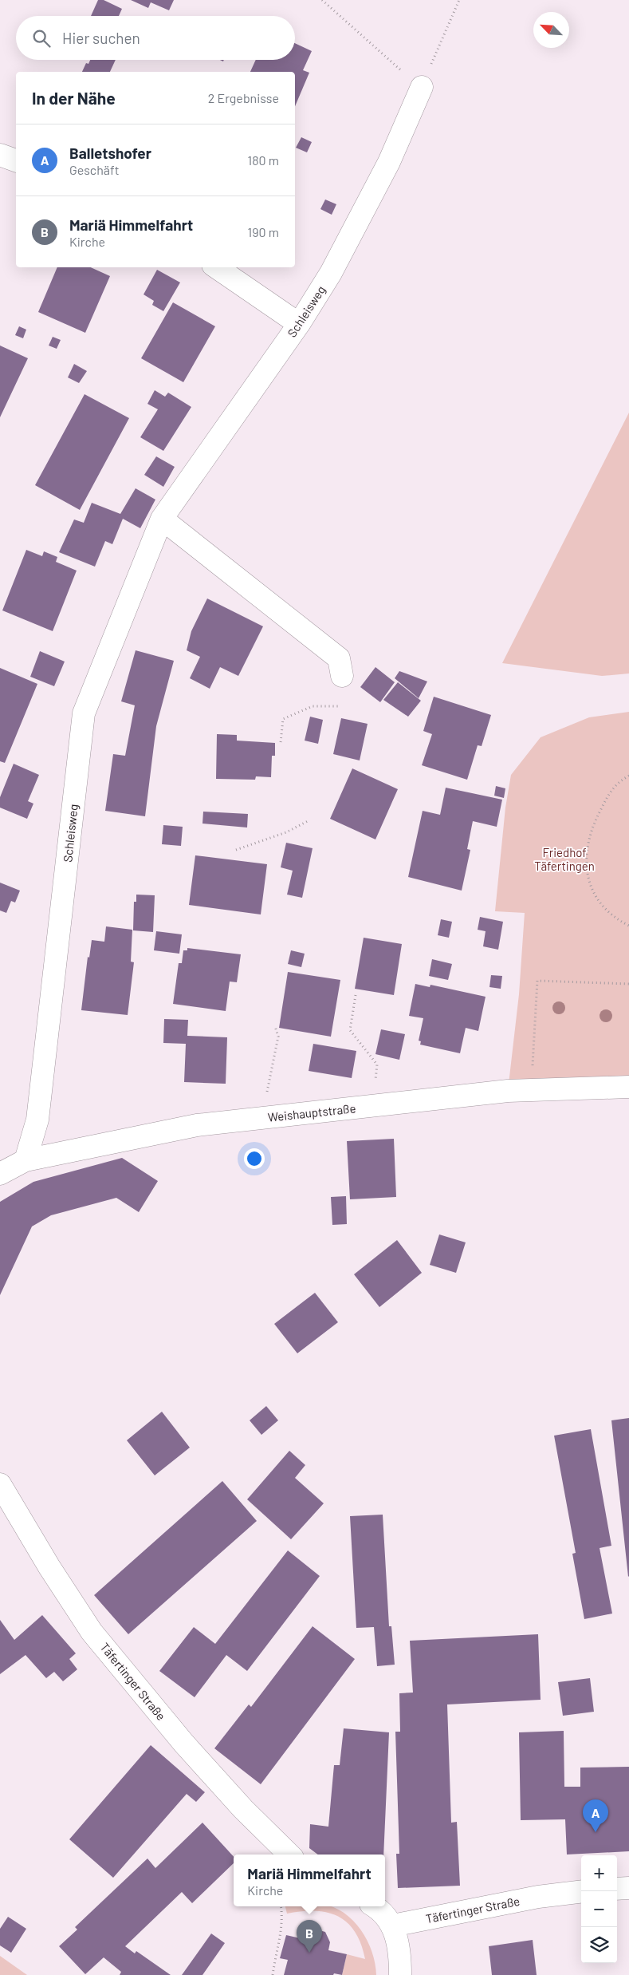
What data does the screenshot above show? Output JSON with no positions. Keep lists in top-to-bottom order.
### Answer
{
  "streets": {
    "street": ["Schleisweg", "Weishauptstraße", "Täfertinger Straße"]
  },
  "crossings": [
    ["Schleisweg", "Weishauptstraße"]
  ],
  "parks": ["Friedhof Täfertingen"],
  "north": "top left",
  "page": {
    "search": "Hier suchen",
    "heading": ["In der Nähe", "2 Ergebnisse"],
    "list": [
      {
        "mark": "A",
        "name": "Balletshofer",
        "note": "Geschäft",
        "value": "180 m"
      },
      {
        "mark": "B",
        "name": "Mariä Himmelfahrt",
        "note": "Kirche",
        "value": "190 m"
      }
    ],
    "pins": ["A", "B"],
    "popup": ["Mariä Himmelfahrt", "Kirche"],
    "map_buttons": ["+", "−"]
  }
}
